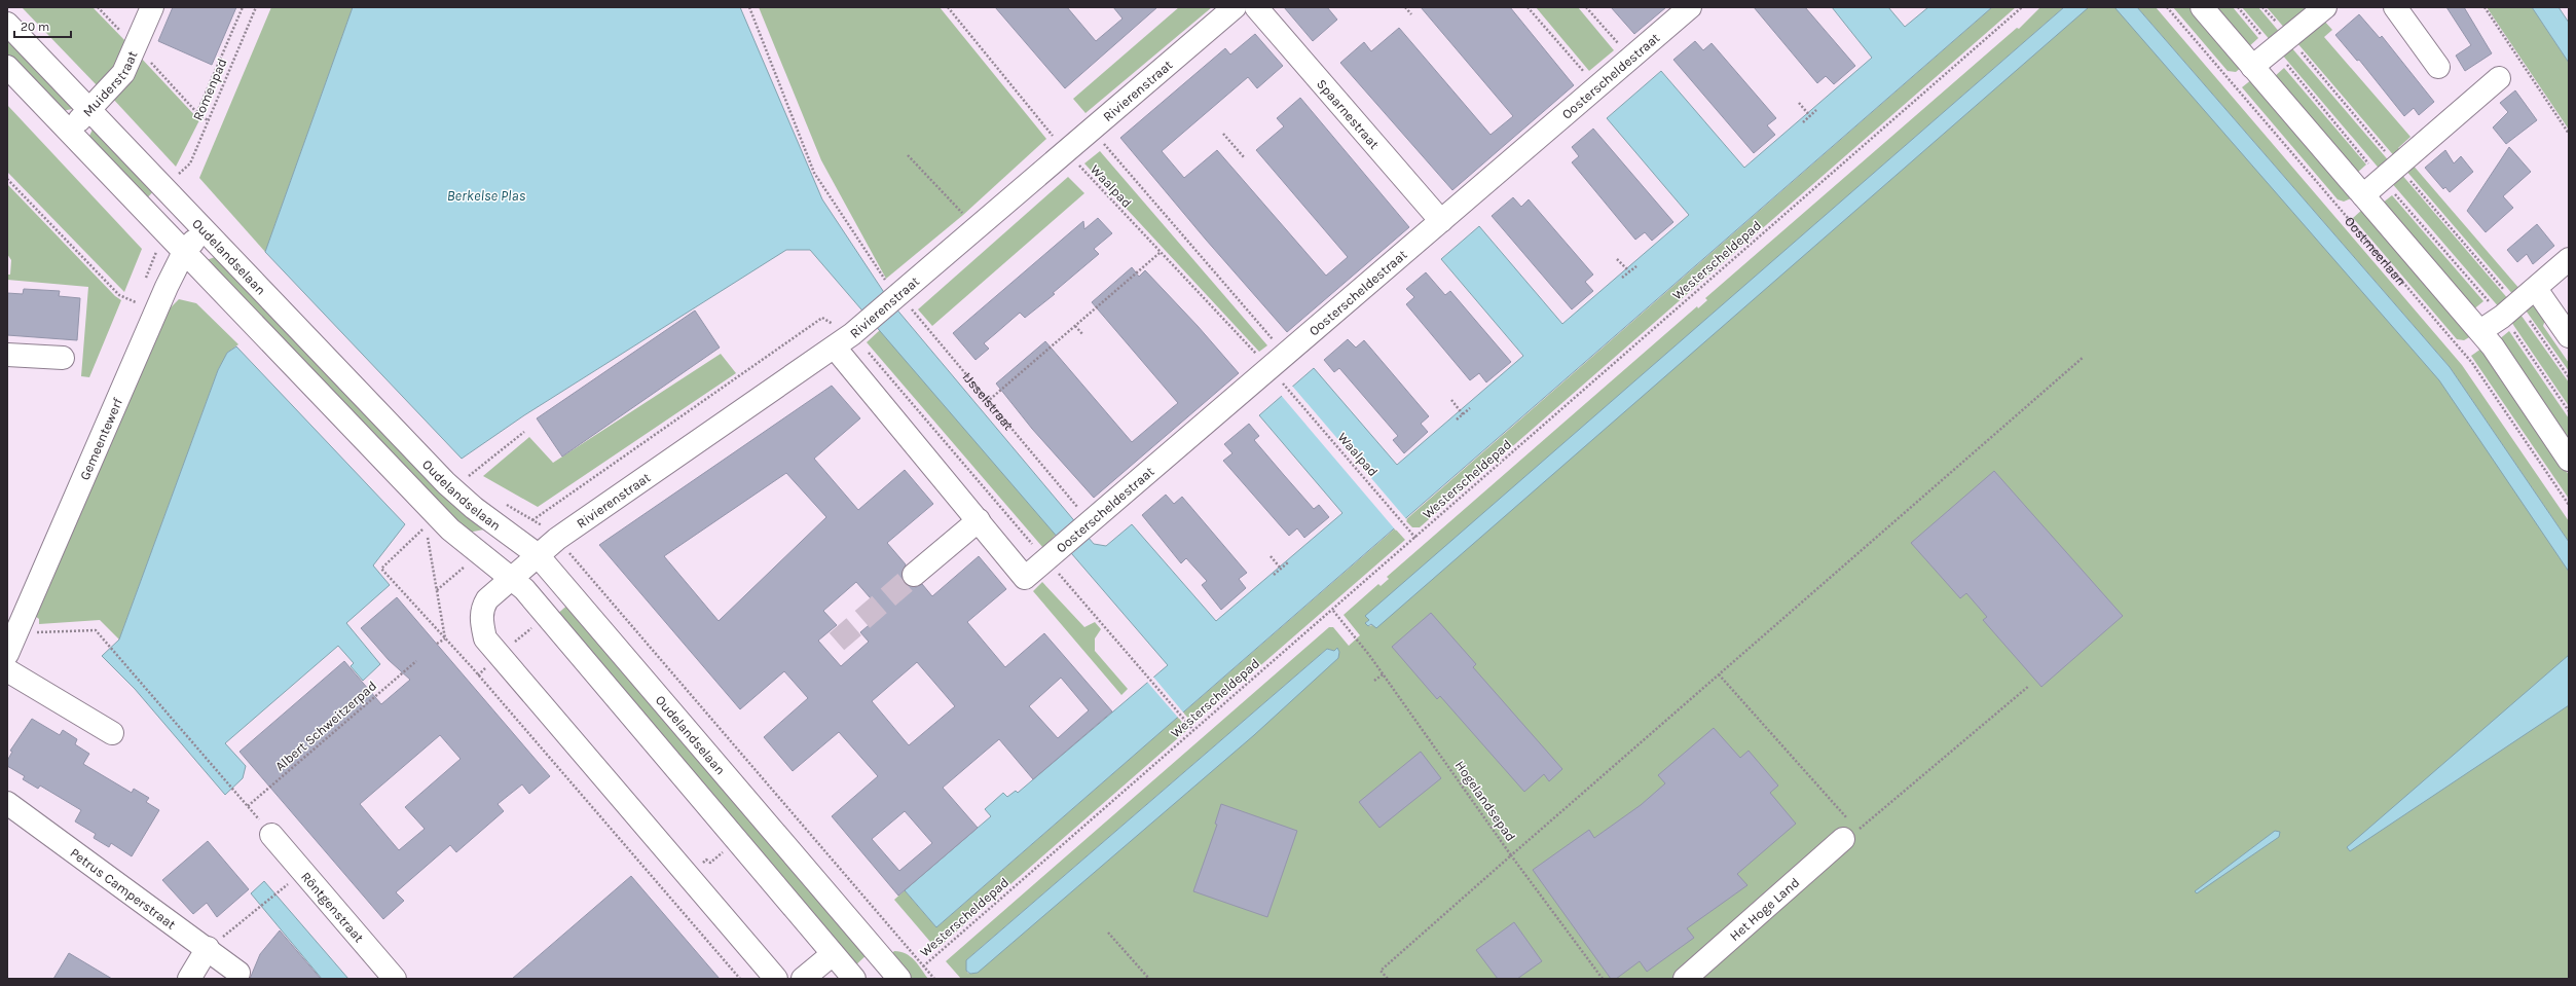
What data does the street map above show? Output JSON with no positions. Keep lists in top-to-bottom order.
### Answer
{
  "streets": {
    "street": [
      "Oosterscheldestraat",
      "Muiderstraat",
      "Rivierenstraat",
      "Spaarnestraat",
      "Oostmeerlaan",
      "Oudelandselaan",
      "Gemeentewerf",
      "Petrus Camperstraat",
      "Röntgenstraat",
      "Het Hoge Land"
    ],
    "path": [
      "Romenpad",
      "Waalpad",
      "Westerscheldepad",
      "IJsselstraat",
      "Albert Schweitzerpad",
      "Hogelandsepad"
    ]
  },
  "crossings": [
    ["Oosterscheldestraat", "Spaarnestraat"],
    ["Oosterscheldestraat", "Waalpad"],
    ["Oosterscheldestraat", "IJsselstraat"],
    ["Muiderstraat", "Oudelandselaan"],
    ["Rivierenstraat", "Waalpad"],
    ["Rivierenstraat", "Oudelandselaan"],
    ["Rivierenstraat", "IJsselstraat"],
    ["Waalpad", "Westerscheldepad"],
    ["Oudelandselaan", "Gemeentewerf"],
    ["Westerscheldepad", "Hogelandsepad"],
    ["Gemeentewerf", "Albert Schweitzerpad"]
  ],
  "water": ["Berkelse Plas"],
  "scale_bar": "20 m"
}
